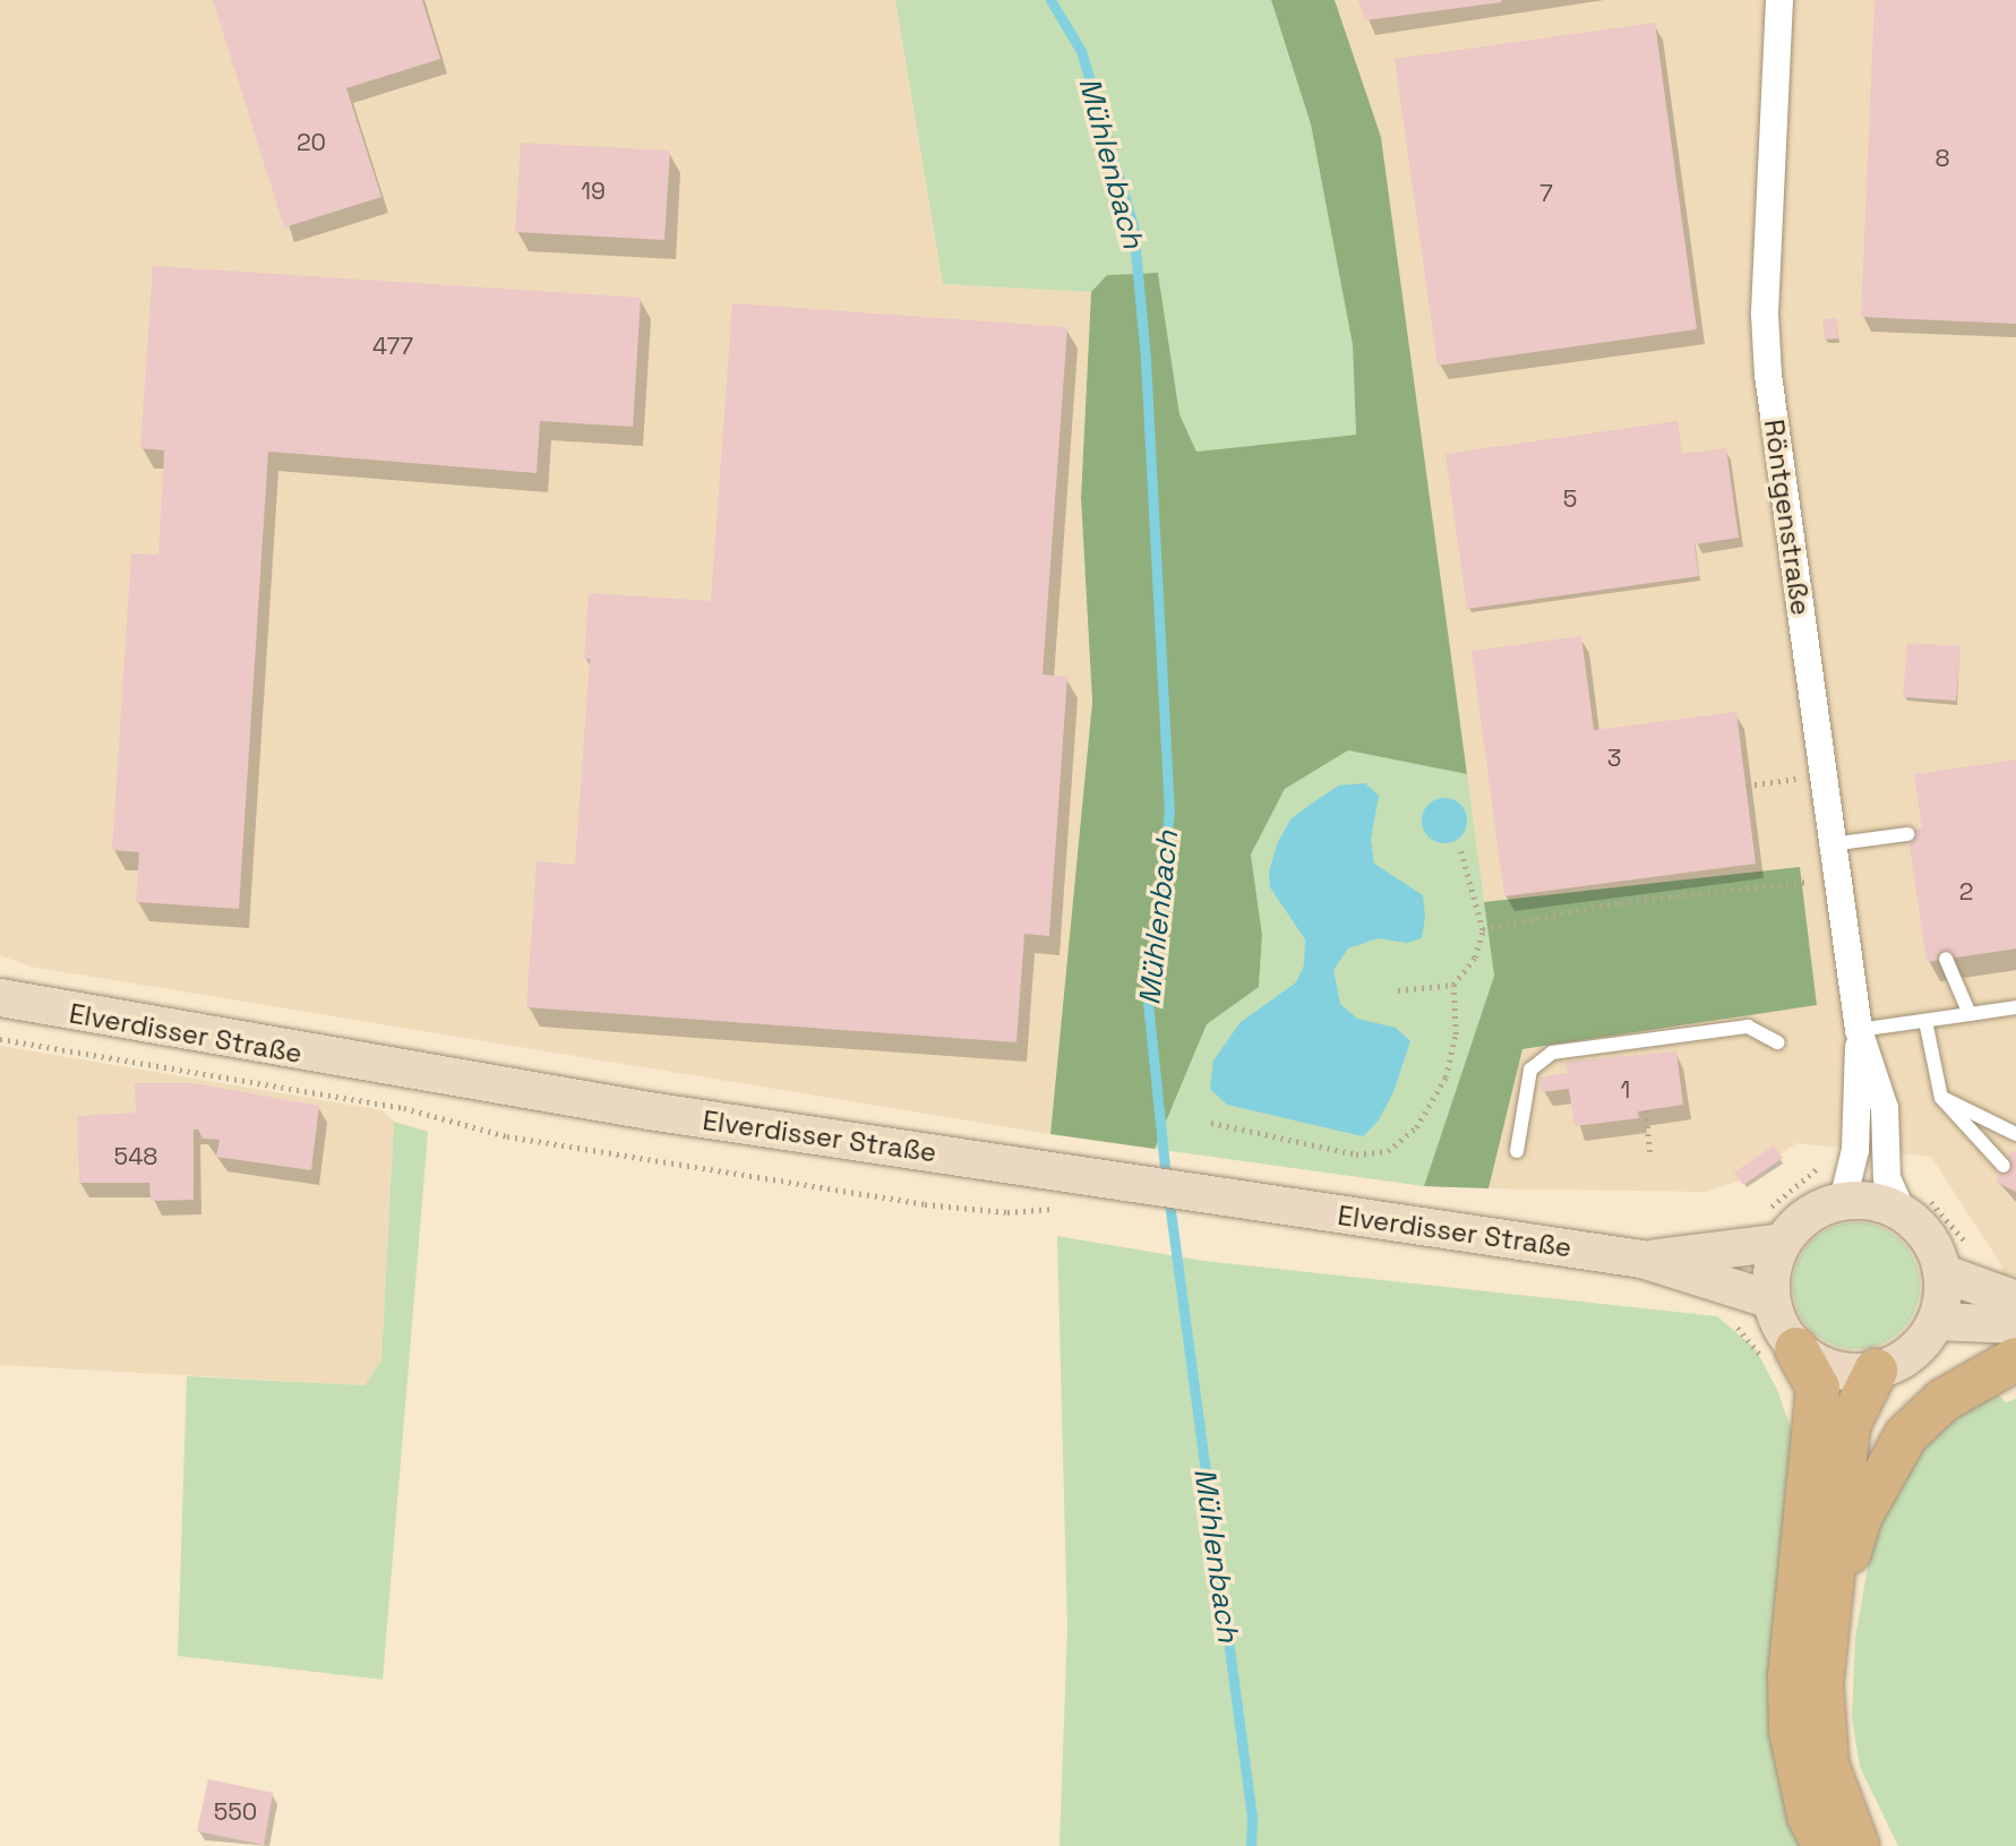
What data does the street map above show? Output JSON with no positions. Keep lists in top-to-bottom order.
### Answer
{
  "streets": {
    "main road": ["Elverdisser Straße"],
    "street": ["Röntgenstraße"]
  },
  "crossings": [
    ["Röntgenstraße", "Elverdisser Straße"]
  ],
  "water": ["Mühlenbach"],
  "house_numbers": [
    "20",
    "8",
    "19",
    "7",
    "477",
    "5",
    "3",
    "2",
    "1",
    "548",
    "550"
  ]
}
